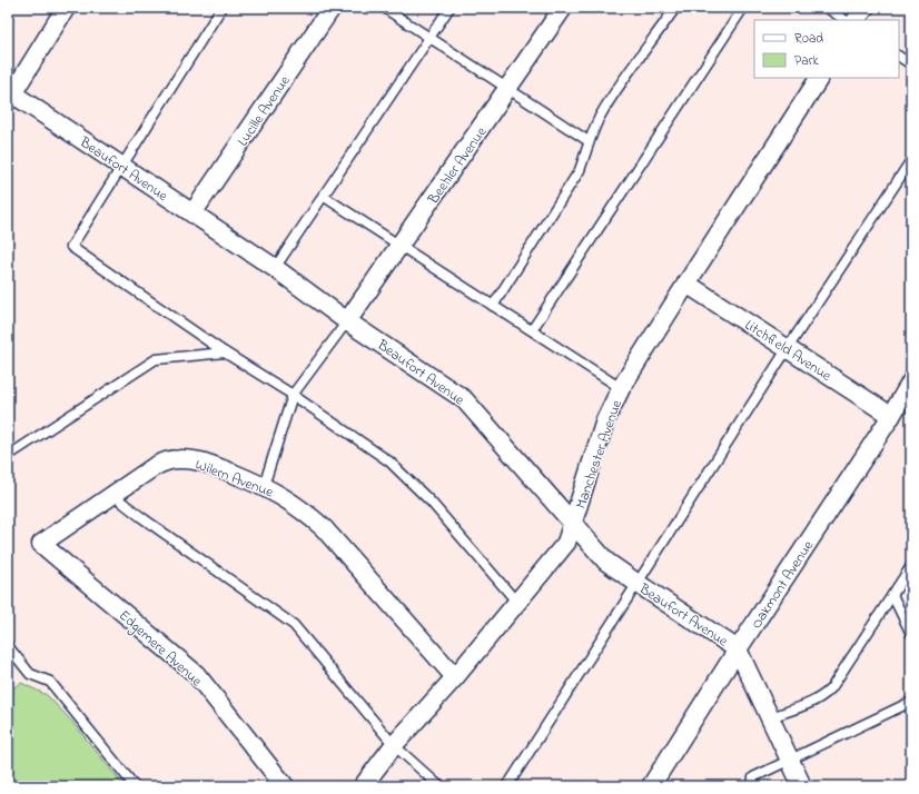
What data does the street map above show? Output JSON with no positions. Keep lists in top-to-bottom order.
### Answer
{
  "streets": {
    "street": [
      "Lucille Avenue",
      "Beehler Avenue",
      "Beaufort Avenue",
      "Litchfield Avenue",
      "Manchester Avenue",
      "Wilern Avenue",
      "Oakmont Avenue",
      "Edgemere Avenue"
    ]
  },
  "crossings": [
    ["Lucille Avenue", "Beaufort Avenue"],
    ["Beehler Avenue", "Beaufort Avenue"],
    ["Beaufort Avenue", "Manchester Avenue"],
    ["Beaufort Avenue", "Oakmont Avenue"],
    ["Litchfield Avenue", "Manchester Avenue"],
    ["Litchfield Avenue", "Oakmont Avenue"],
    ["Manchester Avenue", "Wilern Avenue"],
    ["Wilern Avenue", "Edgemere Avenue"]
  ],
  "legend": ["Road", "Park"]
}
